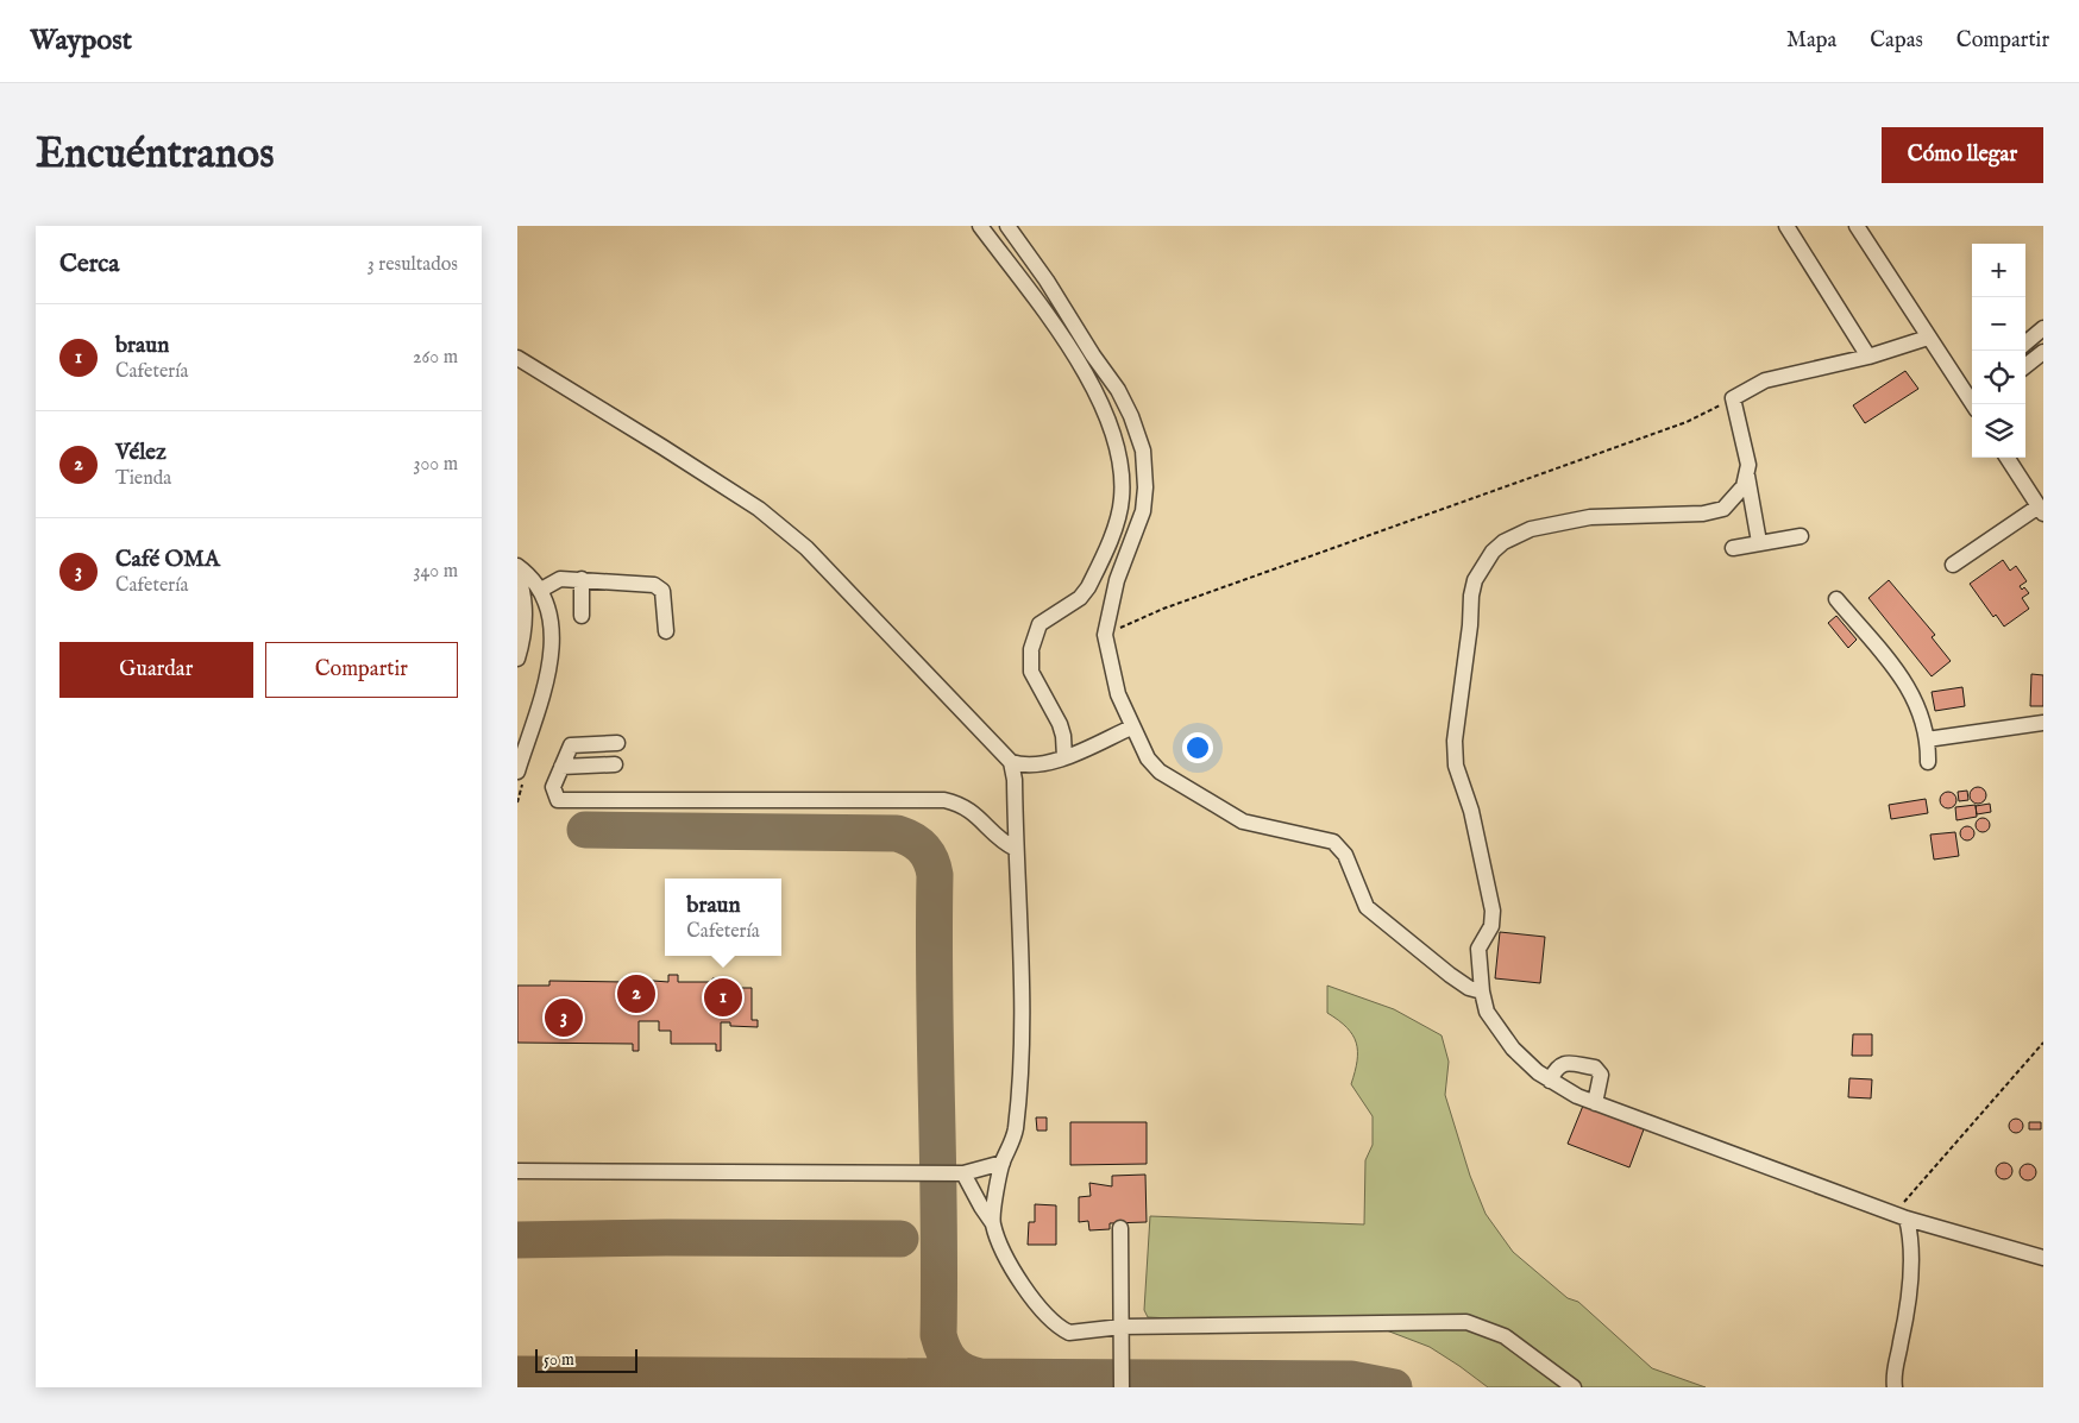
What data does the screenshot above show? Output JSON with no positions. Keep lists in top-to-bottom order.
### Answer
{
  "scale_bar": "50 m",
  "page": {
    "header": "Waypost",
    "nav": ["Mapa", "Capas", "Compartir"],
    "buttons": [
      "Cómo llegar",
      ["Guardar", "Compartir"]
    ],
    "title": "Encuéntranos",
    "heading": ["Cerca", "3 resultados"],
    "map_buttons": ["+", "−"],
    "list": [
      {
        "mark": "1",
        "name": "braun",
        "note": "Cafetería",
        "value": "260 m"
      },
      {
        "mark": "2",
        "name": "Vélez",
        "note": "Tienda",
        "value": "300 m"
      },
      {
        "mark": "3",
        "name": "Café OMA",
        "note": "Cafetería",
        "value": "340 m"
      }
    ],
    "popup": ["braun", "Cafetería"],
    "pins": ["2", "1", "3"],
    "scale": "50 m"
  }
}
